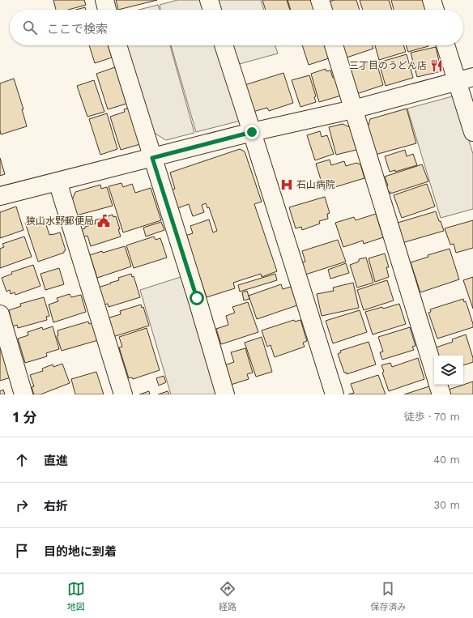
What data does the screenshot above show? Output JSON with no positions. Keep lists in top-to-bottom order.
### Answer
{
  "places": {
    "restaurant": ["三丁目のうどん店"],
    "hospital": ["石山病院"],
    "public building": ["狭山水野郵便局"]
  },
  "page": {
    "search": "ここで検索",
    "heading": ["1 分", "徒歩 · 70 m"],
    "list": [
      ["直進", "40 m"],
      ["右折", "30 m"],
      "目的地に到着"
    ],
    "nav": ["地図", "経路", "保存済み"]
  }
}
